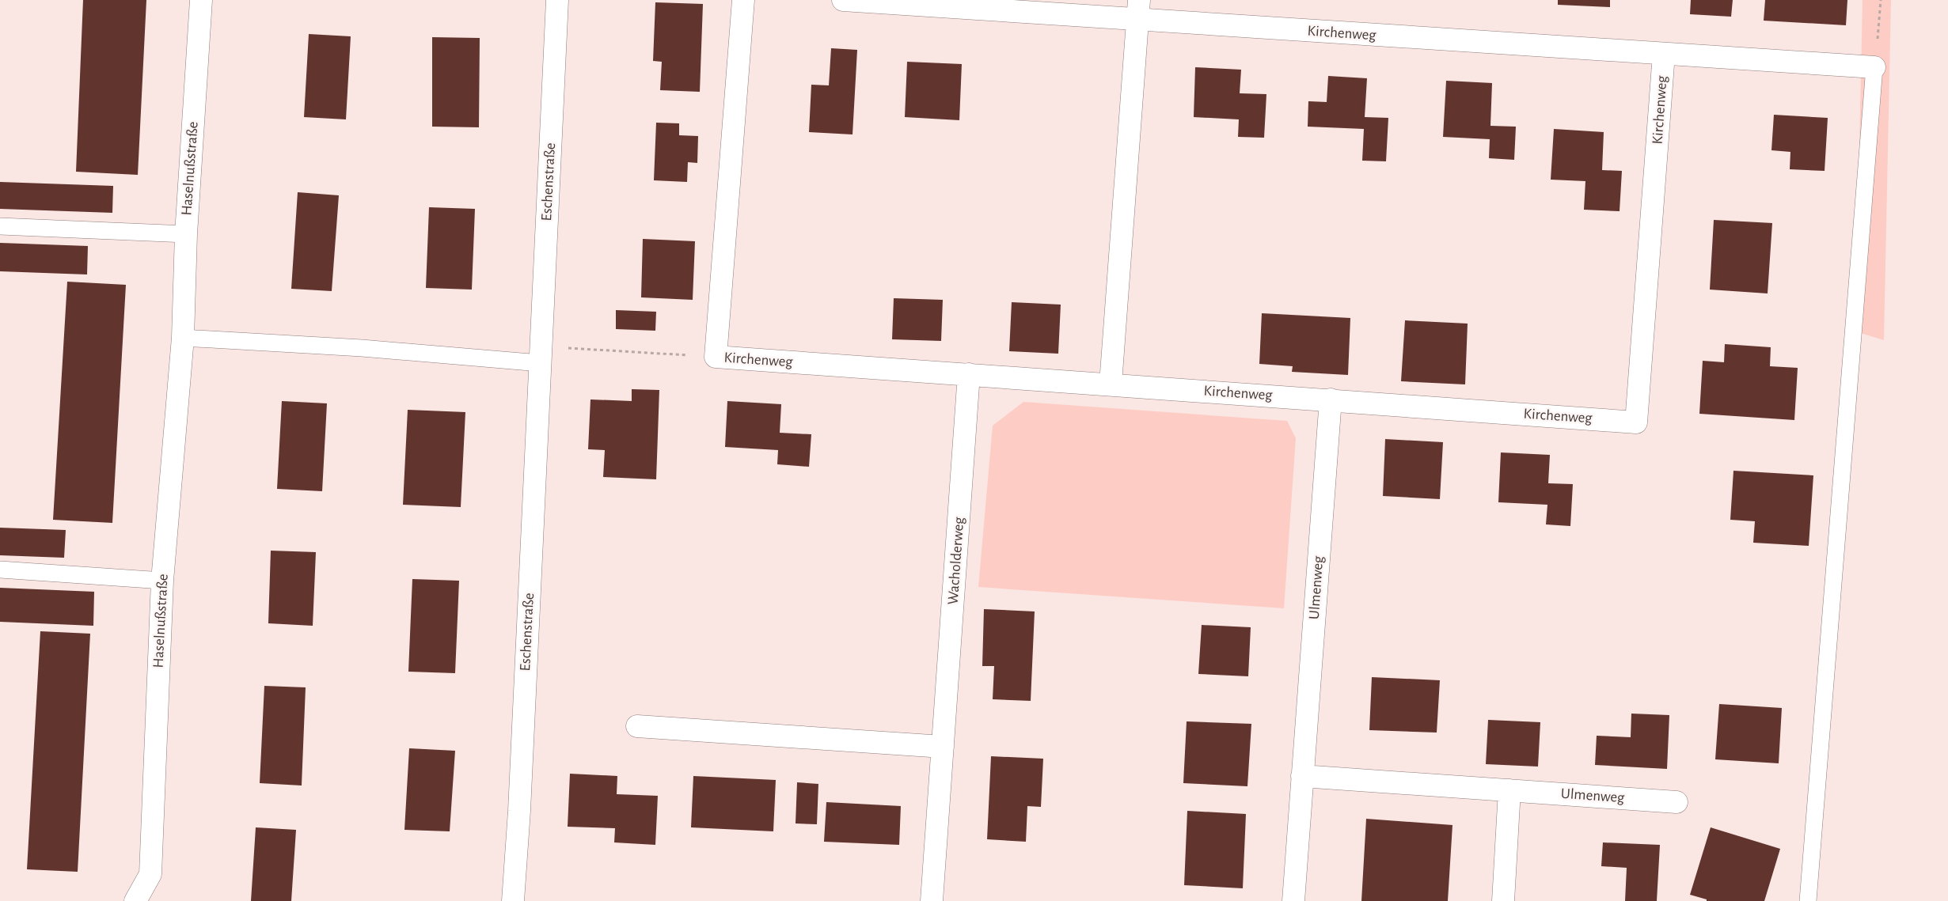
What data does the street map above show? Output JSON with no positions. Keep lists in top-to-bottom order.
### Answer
{
  "streets": {
    "street": [
      "Kirchenweg",
      "Haselnußstraße",
      "Eschenstraße",
      "Wacholderweg",
      "Ulmenweg"
    ]
  },
  "crossings": [
    ["Kirchenweg", "Wacholderweg"],
    ["Kirchenweg", "Ulmenweg"]
  ]
}
